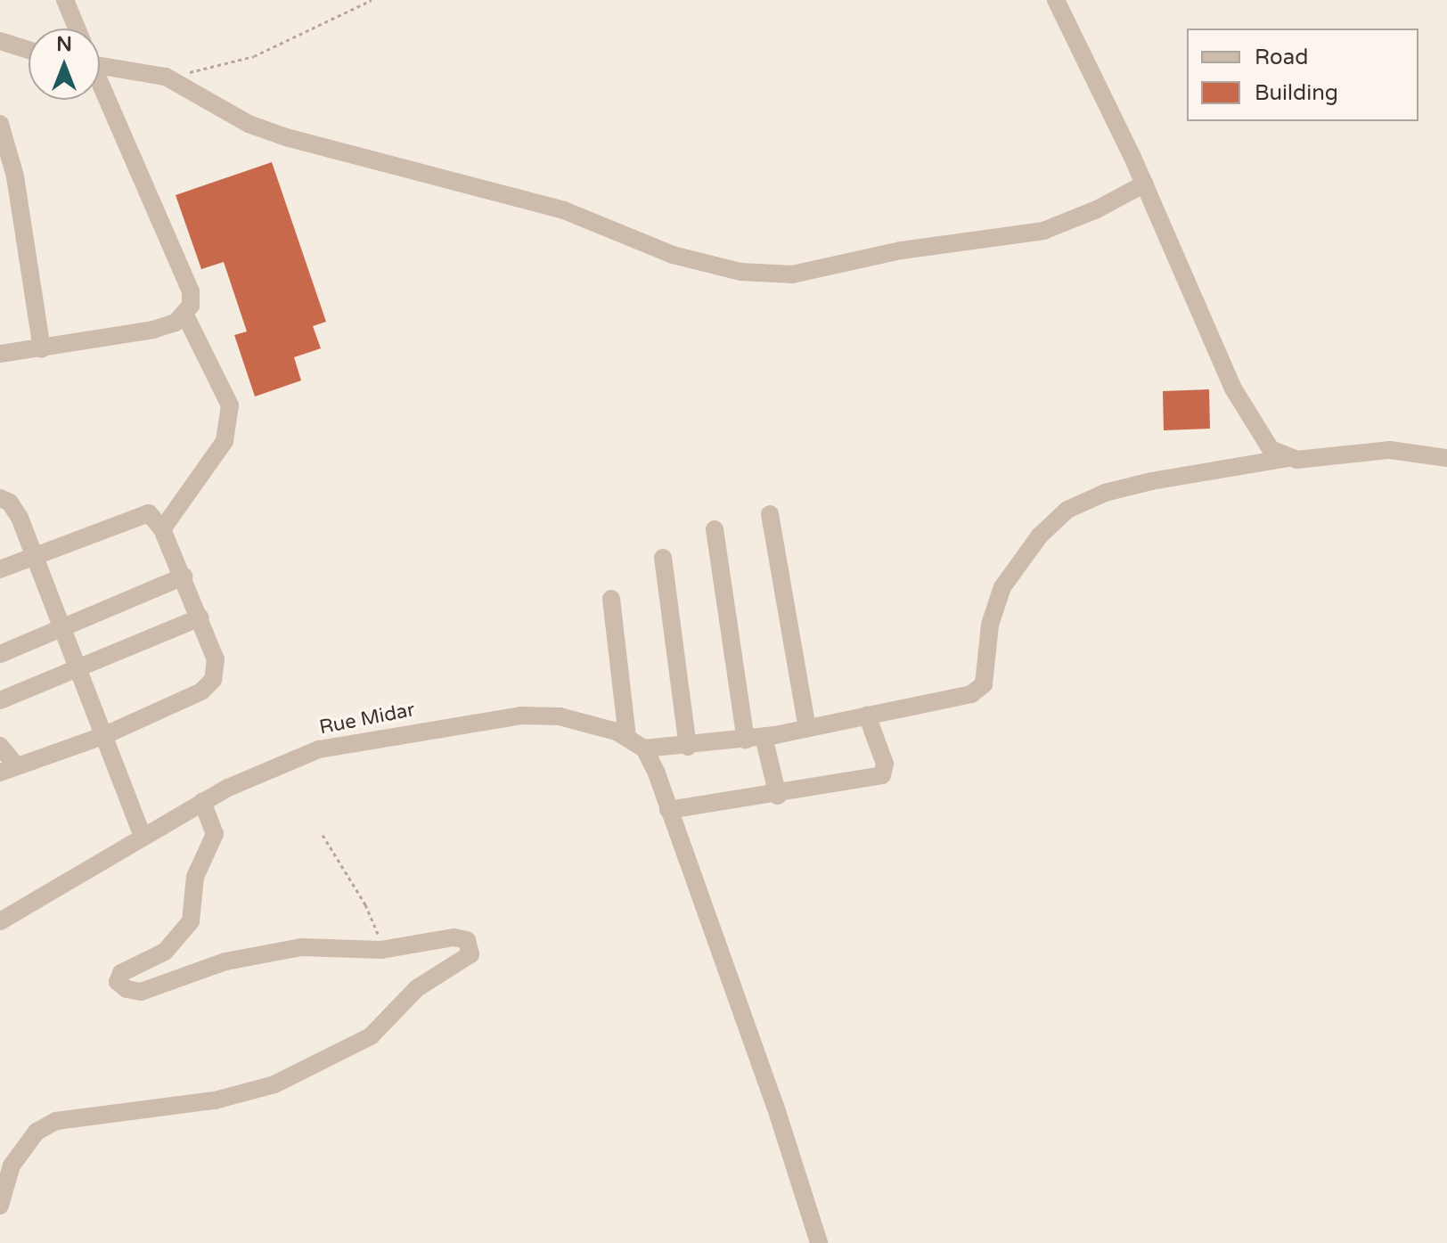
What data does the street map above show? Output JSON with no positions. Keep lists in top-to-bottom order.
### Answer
{
  "streets": {
    "street": ["Rue Midar"]
  },
  "legend": ["Road", "Building"],
  "north": "top"
}
